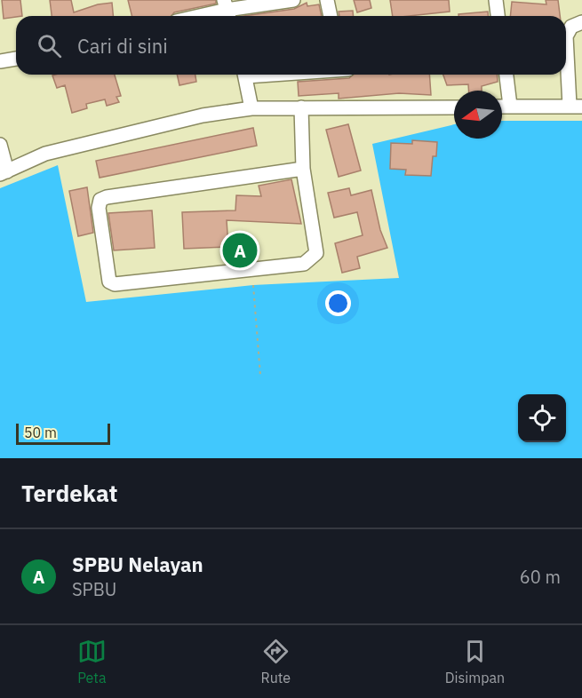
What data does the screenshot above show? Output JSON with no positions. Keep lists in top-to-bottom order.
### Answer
{
  "scale_bar": "50 m",
  "north": "left",
  "page": {
    "search": "Cari di sini",
    "pins": "A",
    "scale": "50 m",
    "heading": "Terdekat",
    "list": [
      {
        "mark": "A",
        "name": "SPBU Nelayan",
        "note": "SPBU",
        "value": "60 m"
      }
    ],
    "nav": ["Peta", "Rute", "Disimpan"]
  }
}
